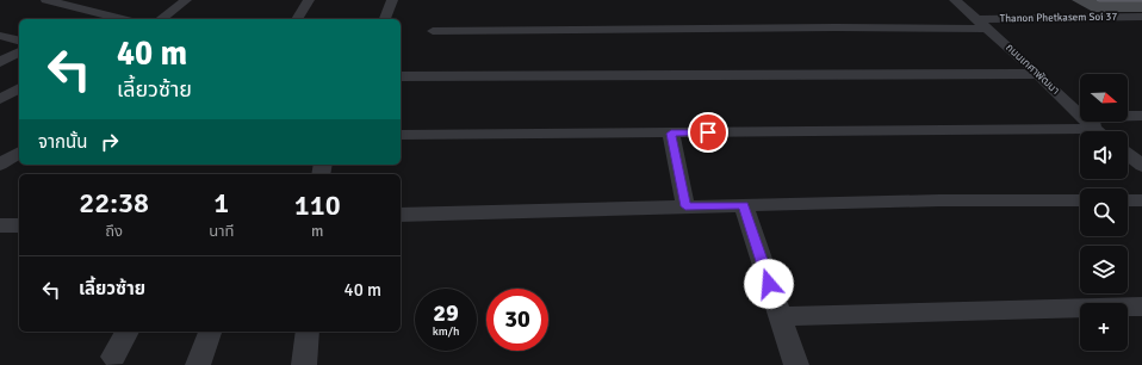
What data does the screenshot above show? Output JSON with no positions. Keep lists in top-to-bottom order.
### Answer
{
  "streets": {
    "street": ["Thanon Phetkasem Soi 37", "ถนนเทศาพัฒนา"]
  },
  "crossings": [
    ["Thanon Phetkasem Soi 37", "ถนนเทศาพัฒนา"]
  ],
  "north": "right",
  "page": {
    "turn": ["40 m", "เลี้ยวซ้าย"],
    "map_buttons": "+",
    "then": "จากนั้น",
    "eta": [
      "22:38",
      "ถึง",
      "1",
      "นาที",
      "110",
      "m"
    ],
    "list": [
      {
        "name": "เลี้ยวซ้าย",
        "value": "40 m"
      }
    ],
    "speed": "29 km/h",
    "limit": "30"
  }
}
